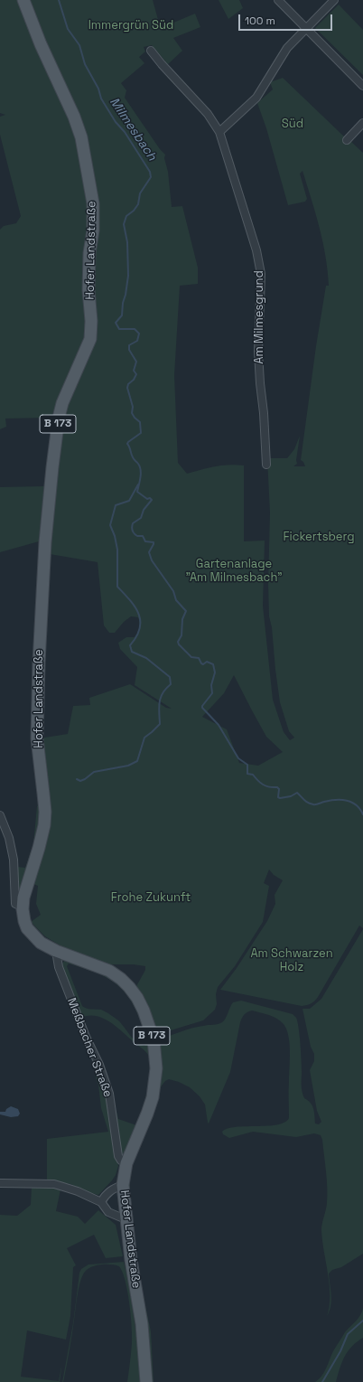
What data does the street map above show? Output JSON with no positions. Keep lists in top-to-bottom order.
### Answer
{
  "streets": {
    "main road": ["Hofer Landstraße", "B 173"],
    "street": ["Am Milmesgrund", "Meßbacher Straße"]
  },
  "crossings": [
    ["Hofer Landstraße", "Meßbacher Straße"]
  ],
  "water": ["Milmesbach"],
  "parks": [
    "Immergrün Süd",
    "Süd",
    "Fickertsberg",
    "Gartenanlage \"Am Milmesbach\"",
    "Frohe Zukunft",
    "Am Schwarzen Holz"
  ],
  "scale_bar": "100 m"
}
